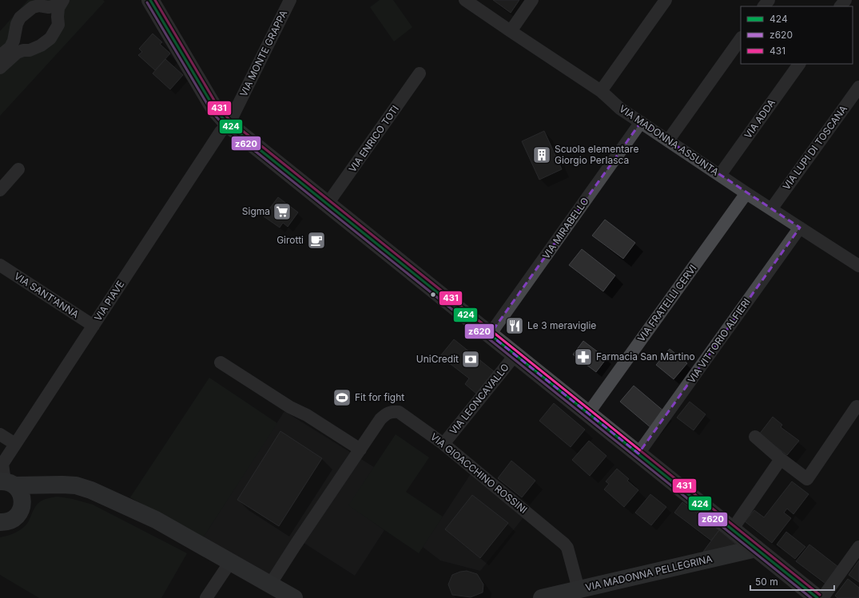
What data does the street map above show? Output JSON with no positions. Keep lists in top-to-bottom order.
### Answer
{
  "streets": {
    "street": [
      "VIA MONTE GRAPPA",
      "VIA ADDA",
      "VIA ENRICO TOTI",
      "VIA MADONNA ASSUNTA",
      "VIA LUPI DI TOSCANA",
      "VIA MIRABELLO",
      "VIA SANT'ANNA",
      "VIA PIAVE",
      "VIA FRATELLI CERVI",
      "VIA VITTORIO ALFIERI",
      "VIA LEONCAVALLO",
      "VIA GIOACCHINO ROSSINI",
      "VIA MADONNA PELLEGRINA"
    ]
  },
  "crossings": [
    ["VIA MONTE GRAPPA", "VIA PIAVE"],
    ["VIA ADDA", "VIA MADONNA ASSUNTA"],
    ["VIA MADONNA ASSUNTA", "VIA LUPI DI TOSCANA"],
    ["VIA MADONNA ASSUNTA", "VIA MIRABELLO"],
    ["VIA MADONNA ASSUNTA", "VIA FRATELLI CERVI"],
    ["VIA MADONNA ASSUNTA", "VIA VITTORIO ALFIERI"],
    ["VIA SANT'ANNA", "VIA PIAVE"],
    ["VIA LEONCAVALLO", "VIA GIOACCHINO ROSSINI"],
    ["VIA GIOACCHINO ROSSINI", "VIA MADONNA PELLEGRINA"]
  ],
  "places": {
    "building": ["Scuola elementare Giorgio Perlasca"],
    "supermarket": ["Sigma"],
    "cafe": ["Girotti"],
    "restaurant": ["Le 3 meraviglie"],
    "pharmacy": ["Farmacia San Martino"],
    "bank": ["UniCredit"],
    "sports": ["Fit for fight"]
  },
  "lines": ["transit line 424", "transit line 431", "transit line z620"],
  "legend": ["424", "z620", "431"],
  "scale_bar": "50 m"
}
